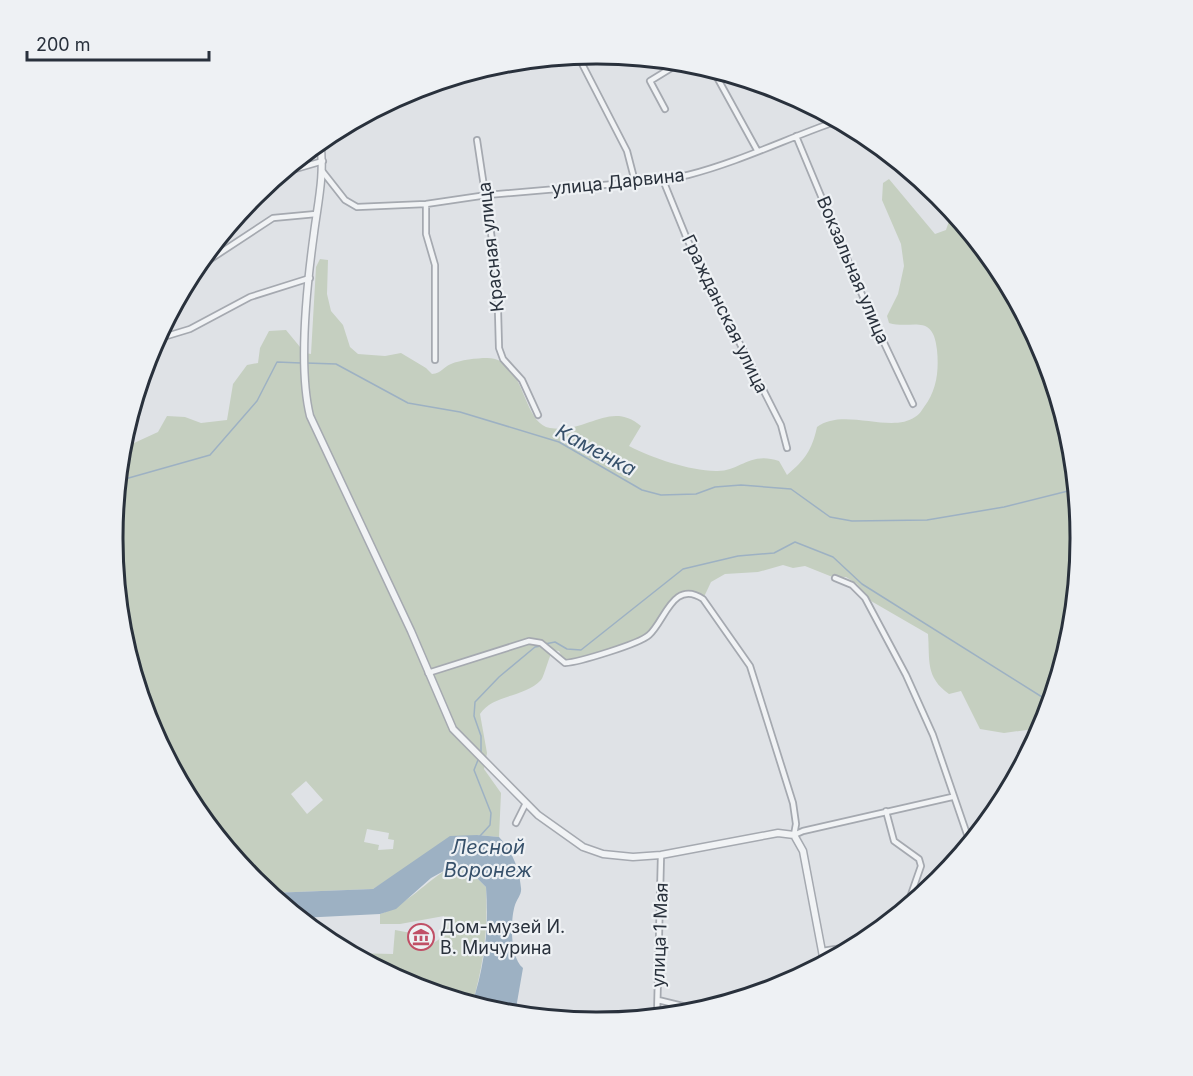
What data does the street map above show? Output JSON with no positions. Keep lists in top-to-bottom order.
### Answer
{
  "streets": {
    "street": [
      "улица Дарвина",
      "Красная улица",
      "Вокзальная улица",
      "Гражданская улица",
      "улица 1 Мая"
    ]
  },
  "crossings": [
    ["улица Дарвина", "Красная улица"],
    ["улица Дарвина", "Вокзальная улица"],
    ["улица Дарвина", "Гражданская улица"],
    ["улица Дарвина", "улица 1 Мая"]
  ],
  "water": ["Каменка", "Лесной Воронеж"],
  "places": {
    "museum": ["Дом-музей И. В. Мичурина"]
  },
  "scale_bar": "200 m"
}
